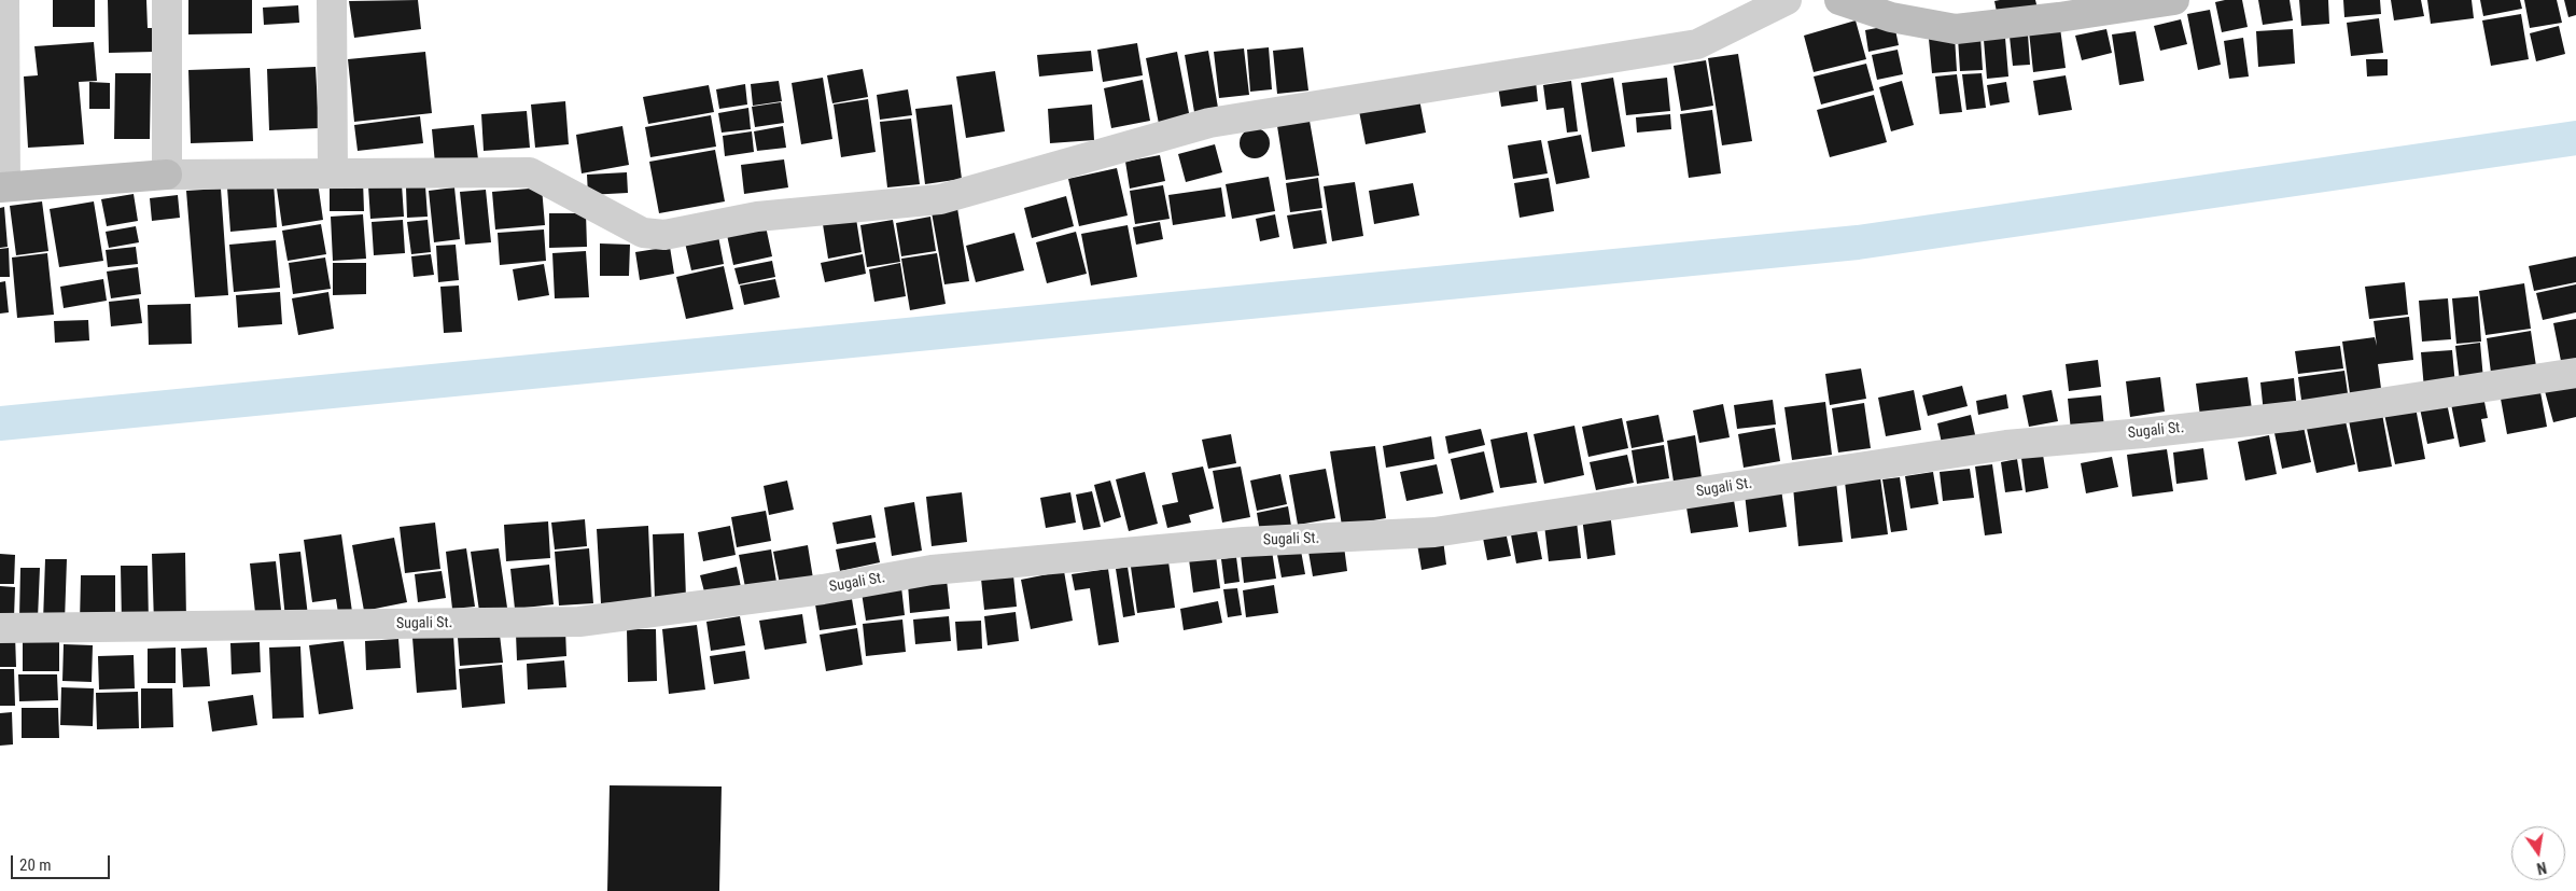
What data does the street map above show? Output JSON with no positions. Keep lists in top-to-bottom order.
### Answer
{
  "streets": {
    "street": ["Sugali St."]
  },
  "scale_bar": "20 m",
  "north": "bottom"
}
